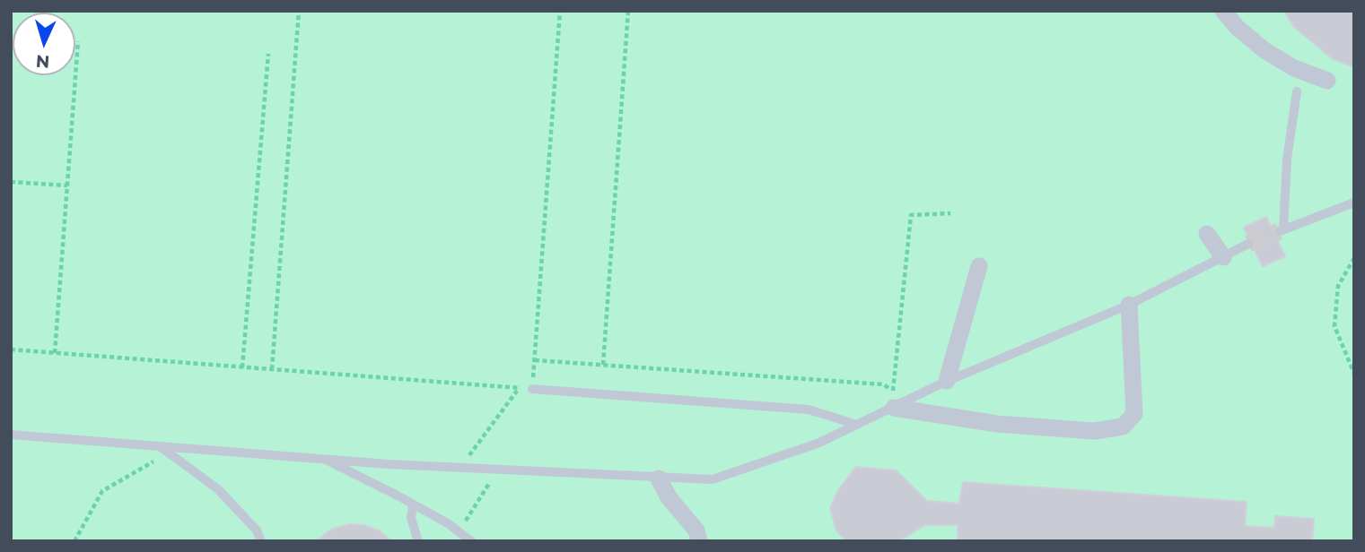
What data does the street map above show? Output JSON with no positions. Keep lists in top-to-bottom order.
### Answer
{
  "north": "bottom"
}
